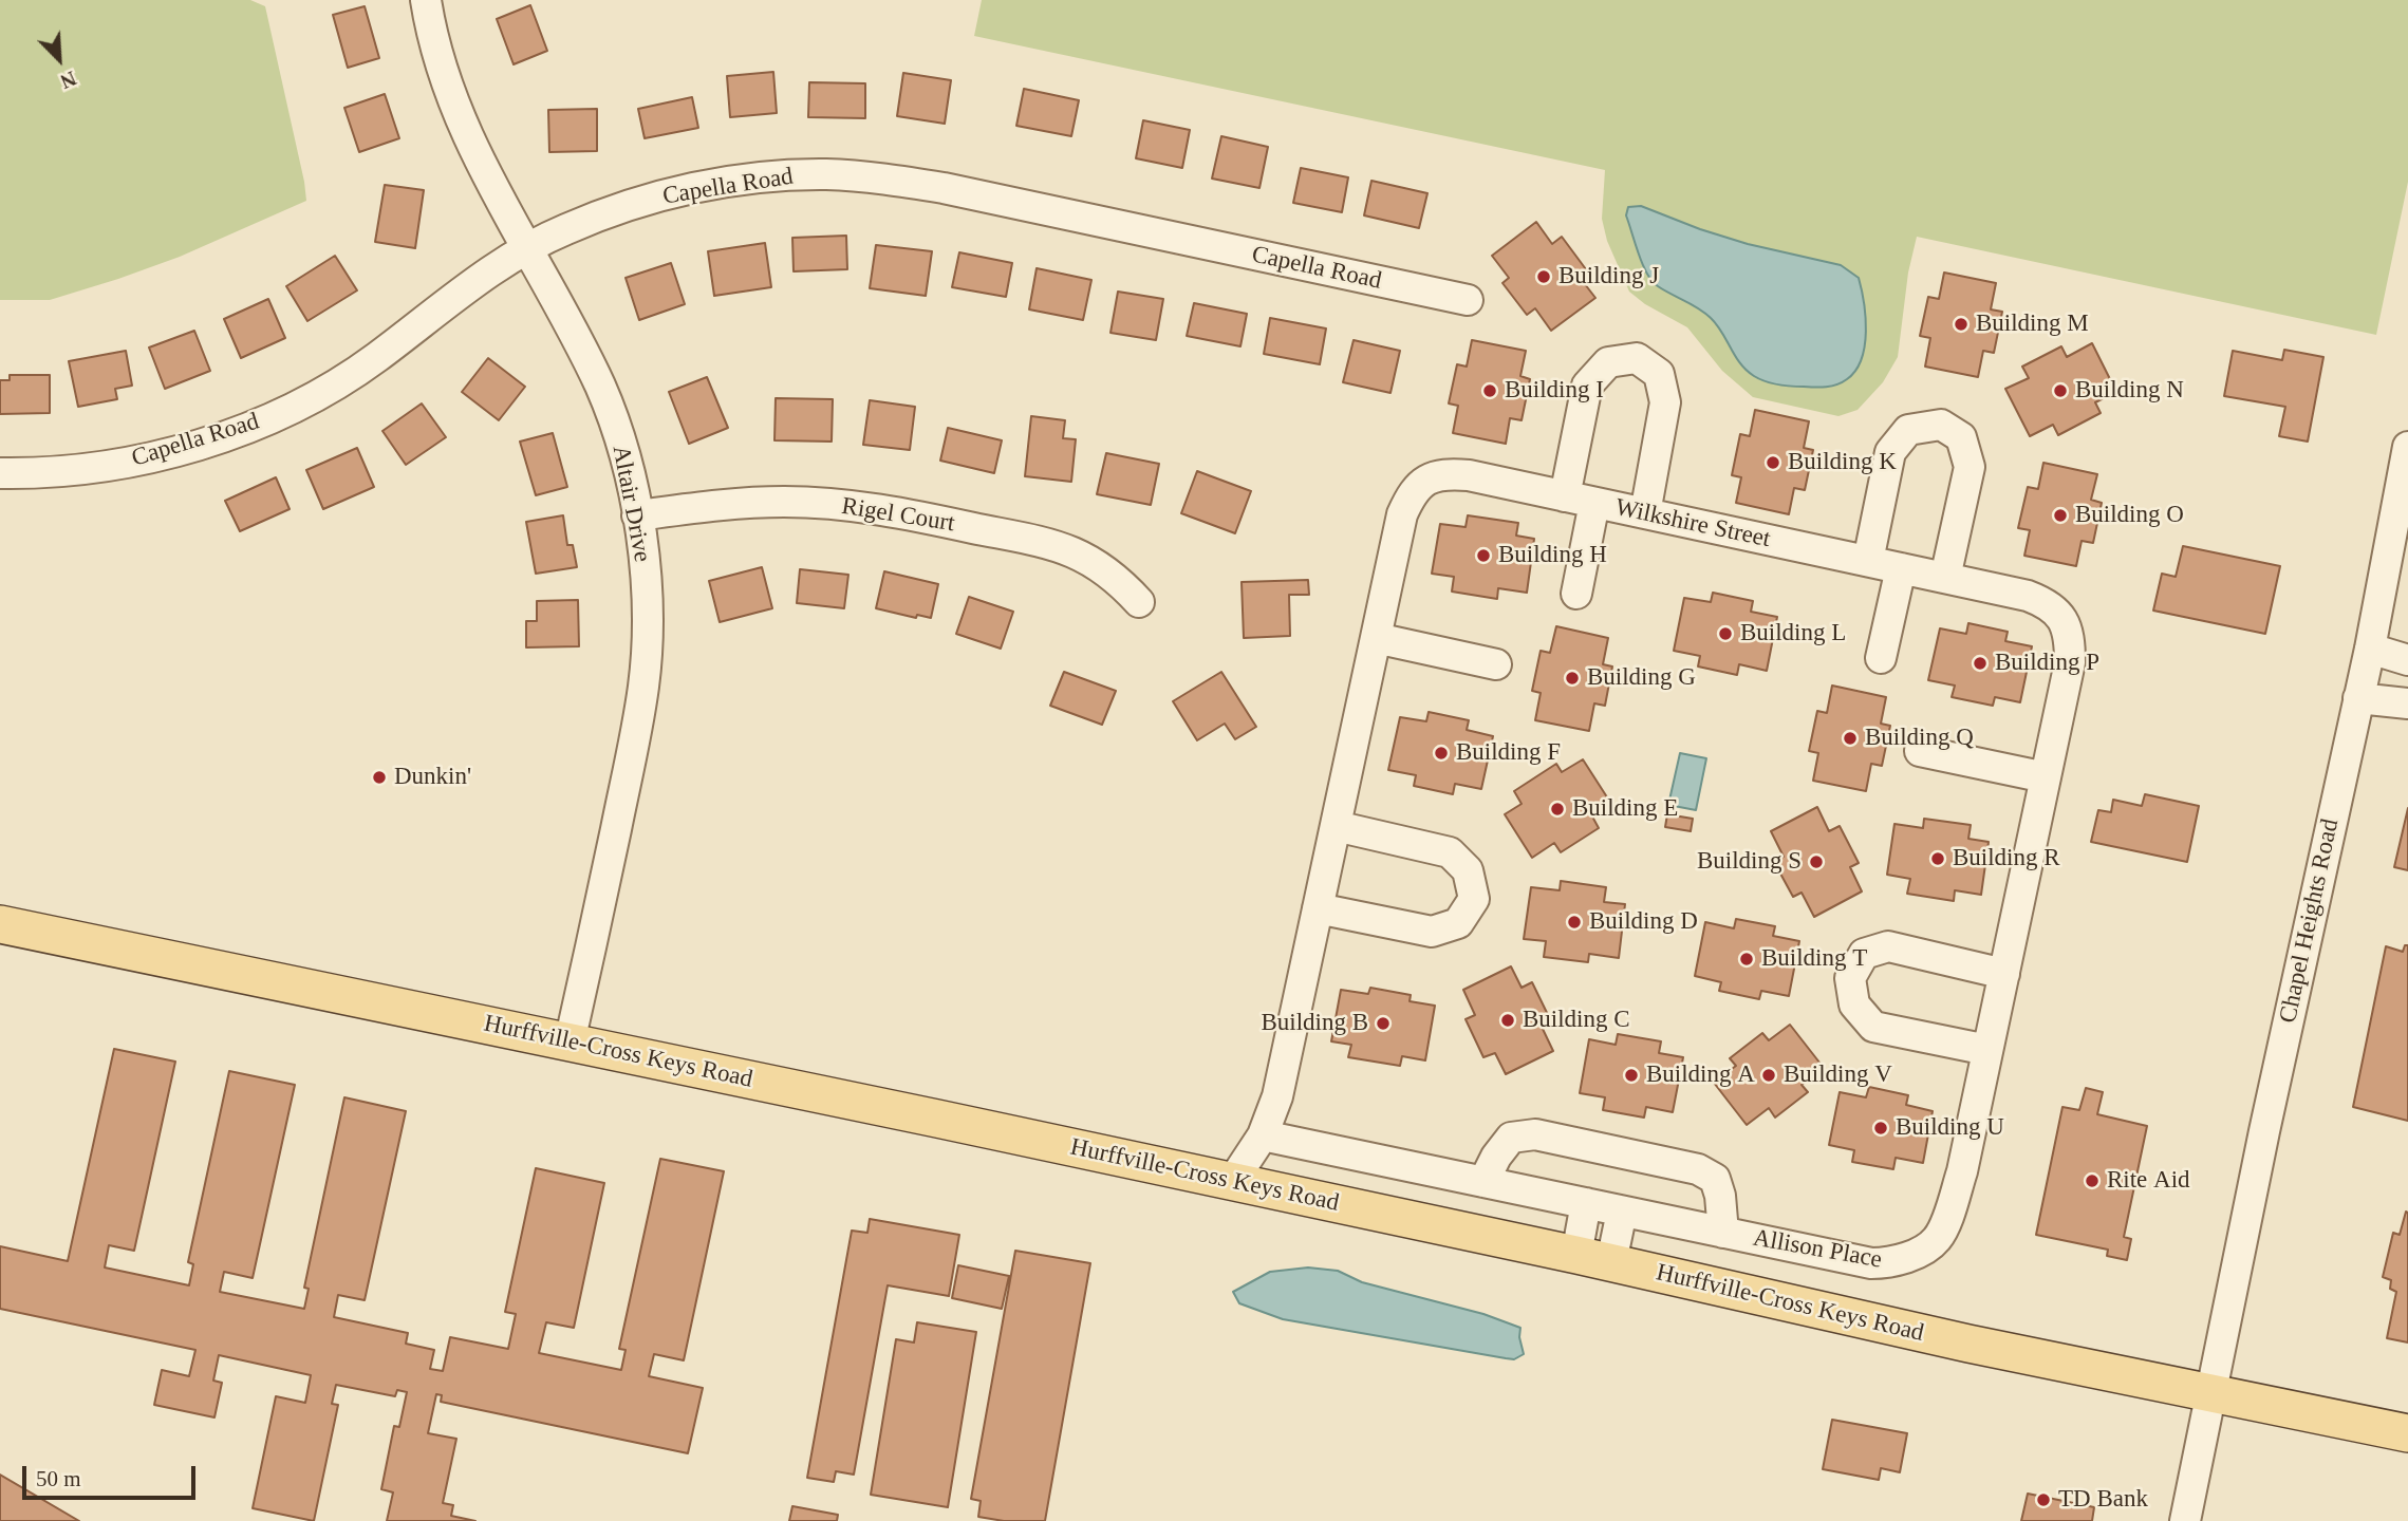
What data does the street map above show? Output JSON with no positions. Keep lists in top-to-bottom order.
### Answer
{
  "streets": {
    "main road": ["Hurffville-Cross Keys Road"],
    "street": [
      "Capella Road",
      "Altair Drive",
      "Rigel Court",
      "Wilkshire Street",
      "Chapel Heights Road",
      "Allison Place"
    ]
  },
  "crossings": [
    ["Capella Road", "Altair Drive"],
    ["Altair Drive", "Rigel Court"],
    ["Altair Drive", "Hurffville-Cross Keys Road"],
    ["Wilkshire Street", "Hurffville-Cross Keys Road"],
    ["Wilkshire Street", "Allison Place"],
    ["Chapel Heights Road", "Hurffville-Cross Keys Road"]
  ],
  "places": [
    "Building J",
    "Building M",
    "Building I",
    "Building N",
    "Building K",
    "Building O",
    "Building H",
    "Building L",
    "Building P",
    "Building G",
    "Building Q",
    "Building F",
    "Dunkin'",
    "Building E",
    "Building R",
    "Building S",
    "Building D",
    "Building T",
    "Building C",
    "Building B",
    "Building A",
    "Building V",
    "Building U",
    "Rite Aid",
    "TD Bank"
  ],
  "scale_bar": "50 m",
  "north": "bottom right"
}
